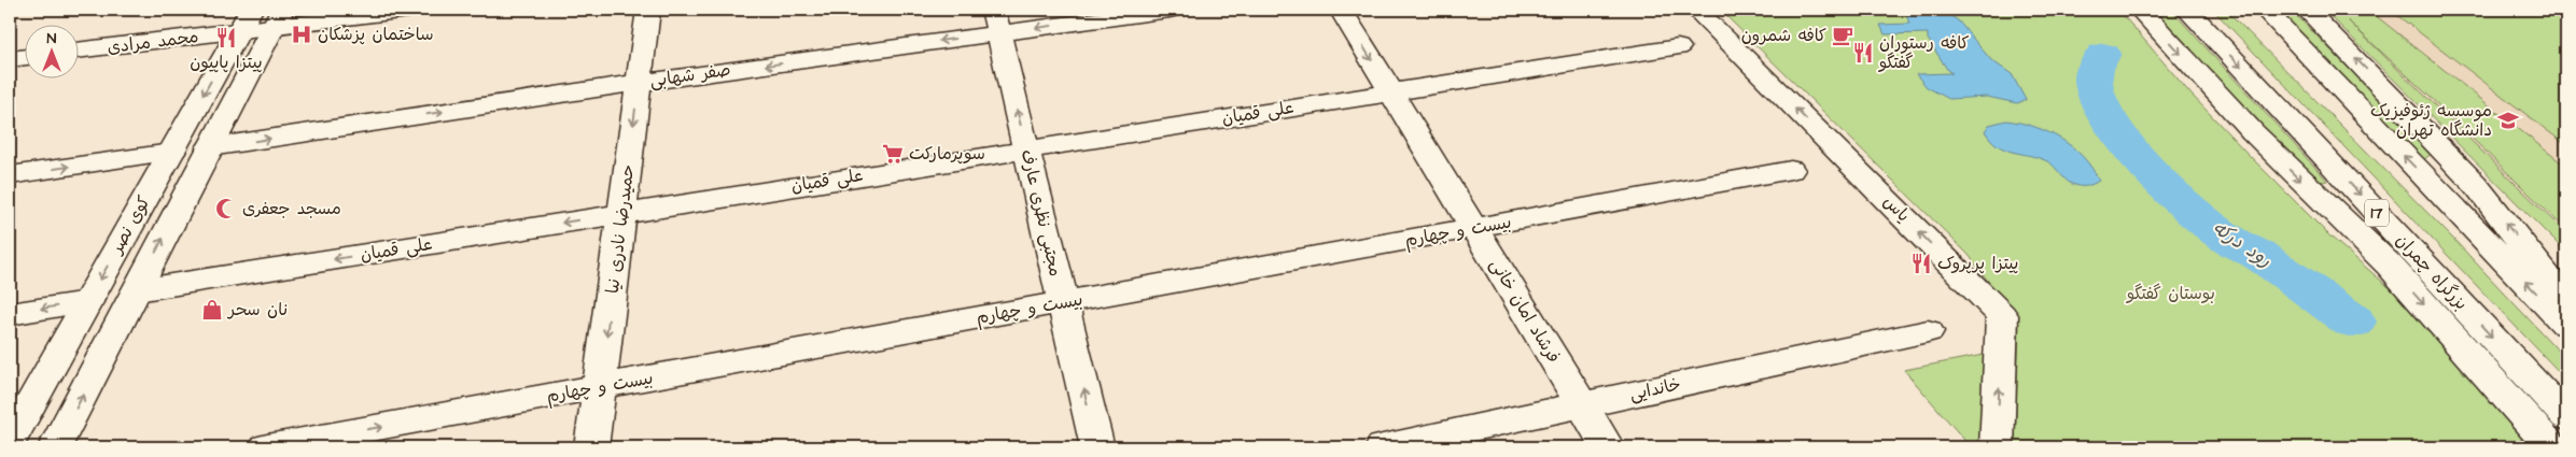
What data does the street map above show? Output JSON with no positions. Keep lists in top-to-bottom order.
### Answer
{
  "streets": {
    "main road": [
      "محمد مرادی",
      "صفر شهابی",
      "علی قمیان",
      "یاس",
      "مجتبی نظری عارف",
      "17",
      "کوی نصر",
      "حمیدرضا نادری نیا",
      "بیست و چهارم",
      "بزرگراه چمران",
      "فرشاد امان خانی",
      "خاندایی"
    ]
  },
  "crossings": [
    ["محمد مرادی", "کوی نصر"],
    ["صفر شهابی", "مجتبی نظری عارف"],
    ["صفر شهابی", "کوی نصر"],
    ["صفر شهابی", "حمیدرضا نادری نیا"],
    ["علی قمیان", "مجتبی نظری عارف"],
    ["علی قمیان", "کوی نصر"],
    ["علی قمیان", "حمیدرضا نادری نیا"],
    ["علی قمیان", "فرشاد امان خانی"],
    ["مجتبی نظری عارف", "بیست و چهارم"],
    ["حمیدرضا نادری نیا", "بیست و چهارم"],
    ["بیست و چهارم", "فرشاد امان خانی"],
    ["فرشاد امان خانی", "خاندایی"]
  ],
  "one_way": ["یاس", "مجتبی نظری عارف", "حمیدرضا نادری نیا"],
  "water": ["رود درکه"],
  "parks": ["بوستان گفتگو"],
  "places": {
    "hospital": ["ساختمان پزشکان"],
    "cafe": ["کافه شمرون"],
    "restaurant": ["پیتزا پاپیون", "کافه رستوران گفتگو", "پیتزا پرپروک"],
    "school or university": ["موسسه ژئوفیزیک دانشگاه تهران"],
    "supermarket": ["سوپرمارکت"],
    "mosque": ["مسجد جعفری"],
    "shop": ["نان سحر"]
  },
  "north": "top"
}
